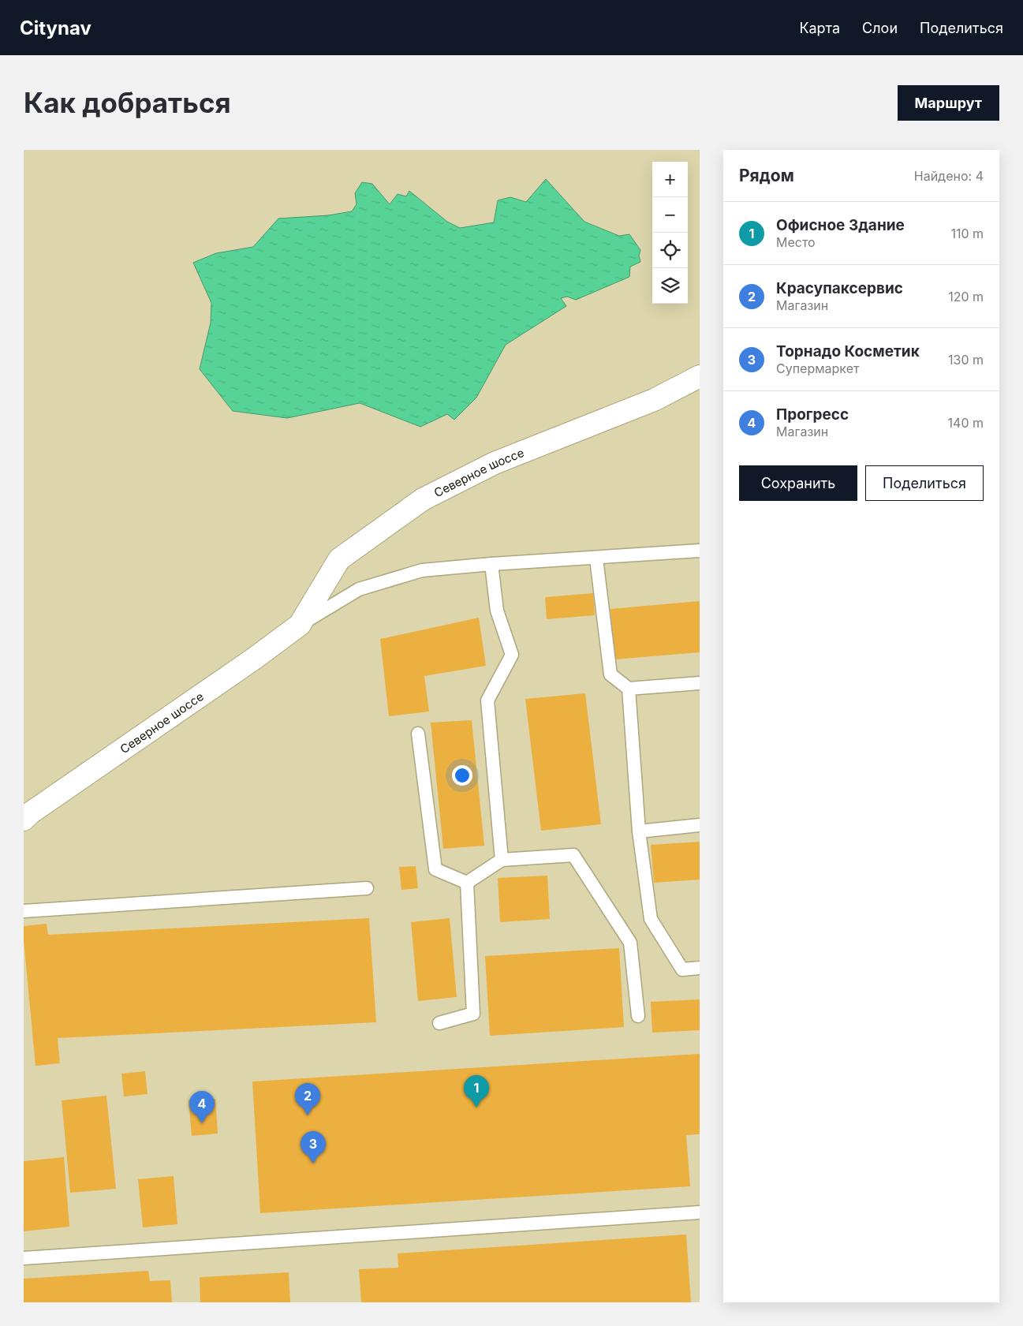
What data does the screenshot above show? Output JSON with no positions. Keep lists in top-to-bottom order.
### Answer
{
  "streets": {
    "street": ["Северное шоссе"]
  },
  "page": {
    "header": "Citynav",
    "nav": ["Карта", "Слои", "Поделиться"],
    "buttons": [
      "Маршрут",
      ["Сохранить", "Поделиться"]
    ],
    "title": "Как добраться",
    "heading": ["Рядом", "Найдено: 4"],
    "map_buttons": ["+", "−"],
    "list": [
      {
        "mark": "1",
        "name": "Офисное Здание",
        "note": "Место",
        "value": "110 m"
      },
      {
        "mark": "2",
        "name": "Красупаксервис",
        "note": "Магазин",
        "value": "120 m"
      },
      {
        "mark": "3",
        "name": "Торнадо Косметик",
        "note": "Супермаркет",
        "value": "130 m"
      },
      {
        "mark": "4",
        "name": "Прогресс",
        "note": "Магазин",
        "value": "140 m"
      }
    ],
    "pins": [
      "1",
      "2",
      "4",
      "3"
    ]
  }
}
